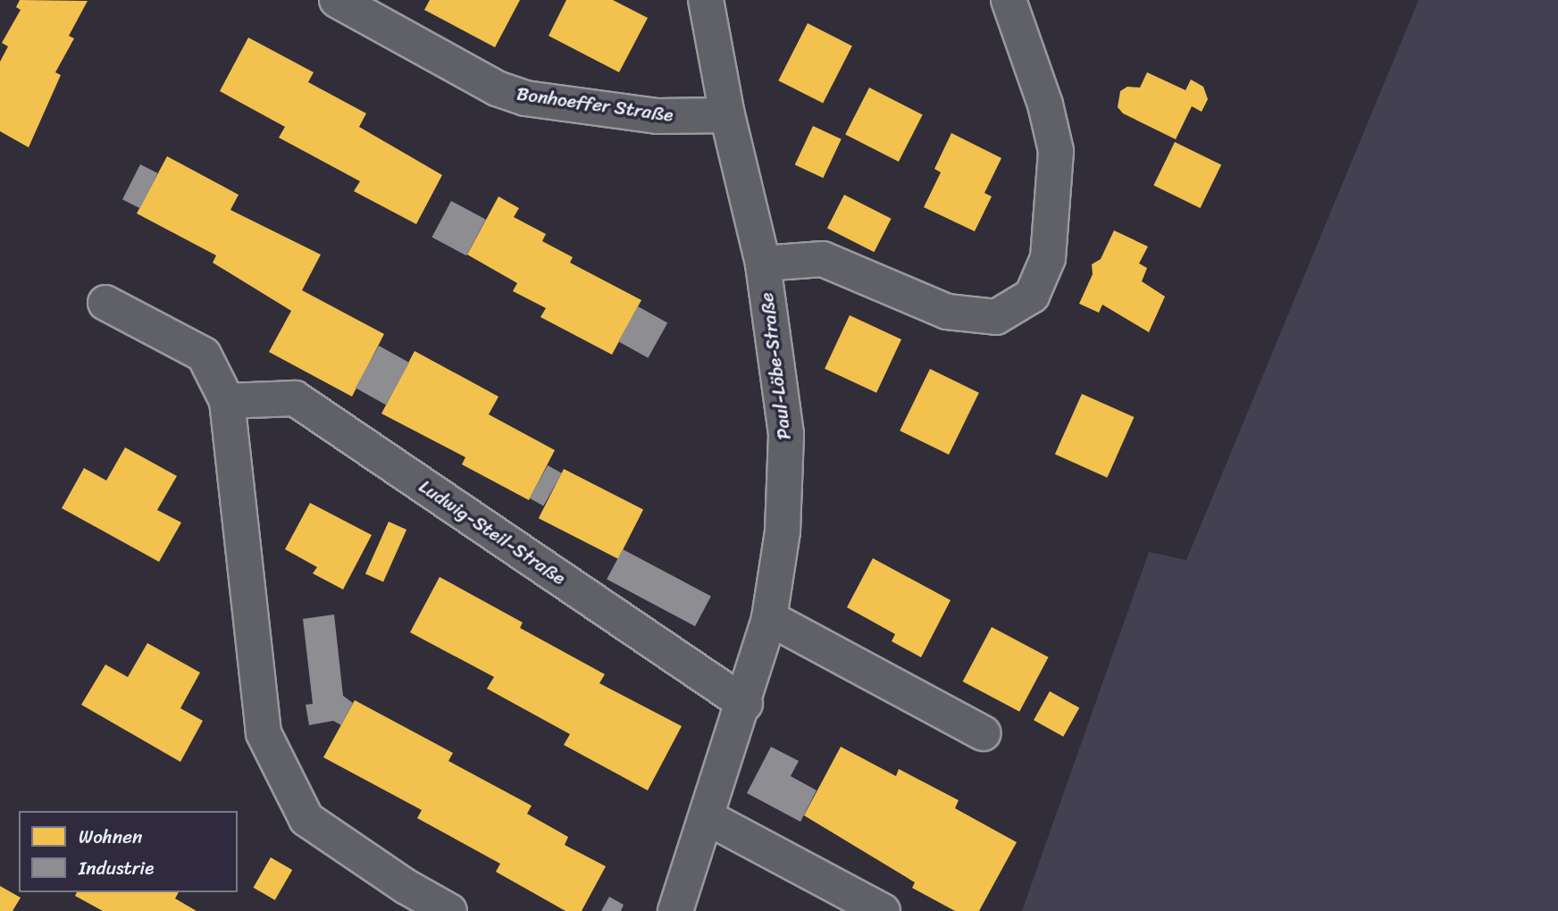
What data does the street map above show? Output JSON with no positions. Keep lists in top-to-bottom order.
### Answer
{
  "streets": {
    "street": ["Bonhoeffer Straße", "Paul-Löbe-Straße", "Ludwig-Steil-Straße"]
  },
  "crossings": [
    ["Bonhoeffer Straße", "Paul-Löbe-Straße"],
    ["Paul-Löbe-Straße", "Ludwig-Steil-Straße"]
  ],
  "legend": ["Wohnen", "Industrie"]
}
